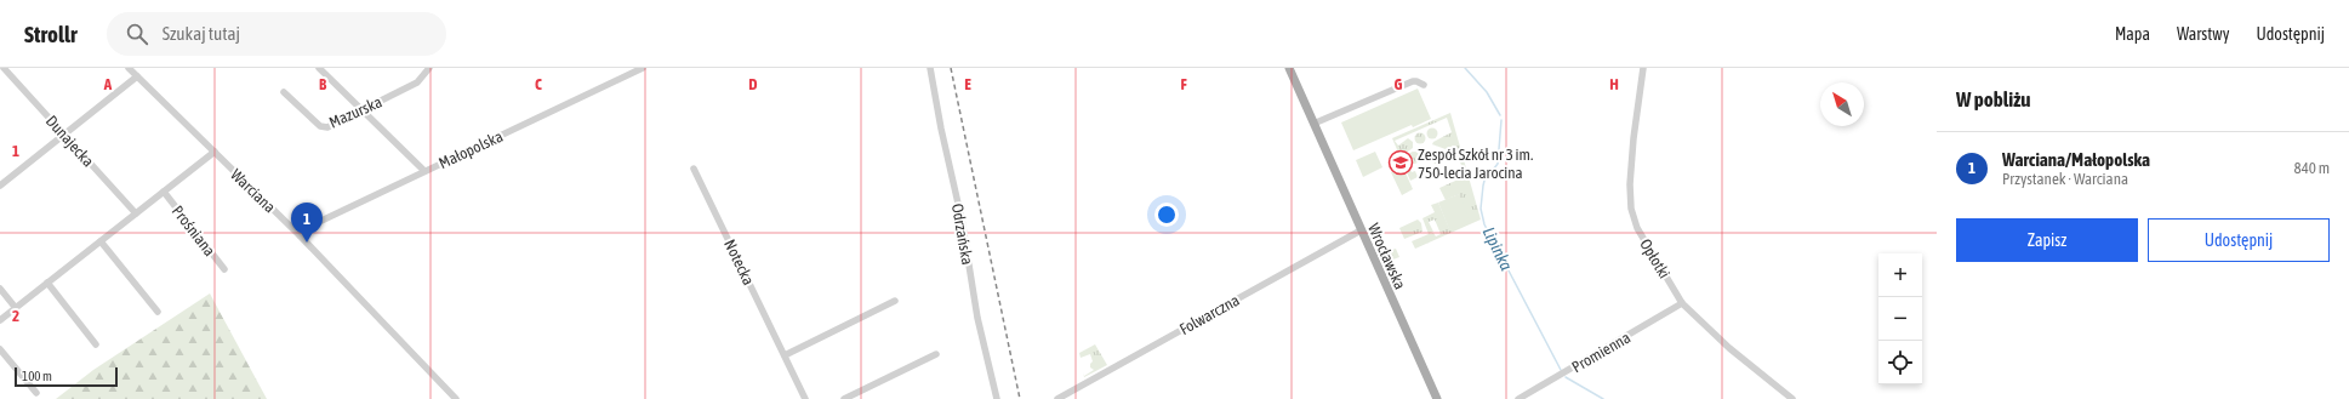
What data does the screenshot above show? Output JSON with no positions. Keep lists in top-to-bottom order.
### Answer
{
  "streets": {
    "main road": ["Wrocławska"],
    "street": [
      "Mazurska",
      "Dunajecka",
      "Małopolska",
      "Warciana",
      "Prośniana",
      "Odrzańska",
      "Opłotki",
      "Notecka",
      "Folwarczna",
      "Promienna"
    ]
  },
  "crossings": [
    ["Dunajecka", "Prośniana"],
    ["Małopolska", "Warciana"],
    ["Warciana", "Prośniana"],
    ["Wrocławska", "Folwarczna"],
    ["Opłotki", "Promienna"]
  ],
  "water": ["Lipinka"],
  "places": {
    "school or university": ["Zespół Szkół nr 3 im. 750-lecia Jarocina"]
  },
  "scale_bar": "100 m",
  "north": "top left",
  "page": {
    "header": "Strollr",
    "search": "Szukaj tutaj",
    "nav": ["Mapa", "Warstwy", "Udostępnij"],
    "heading": "W pobliżu",
    "list": [
      {
        "mark": "1",
        "name": "Warciana/Małopolska",
        "note": "Przystanek · Warciana",
        "value": "840 m"
      }
    ],
    "pins": "1",
    "buttons": ["Zapisz", "Udostępnij"],
    "map_buttons": ["+", "−"],
    "scale": "100 m"
  },
  "grid": {
    "columns": [
      "A",
      "B",
      "C",
      "D",
      "E",
      "F",
      "G",
      "H"
    ],
    "rows": ["1", "2"]
  }
}
